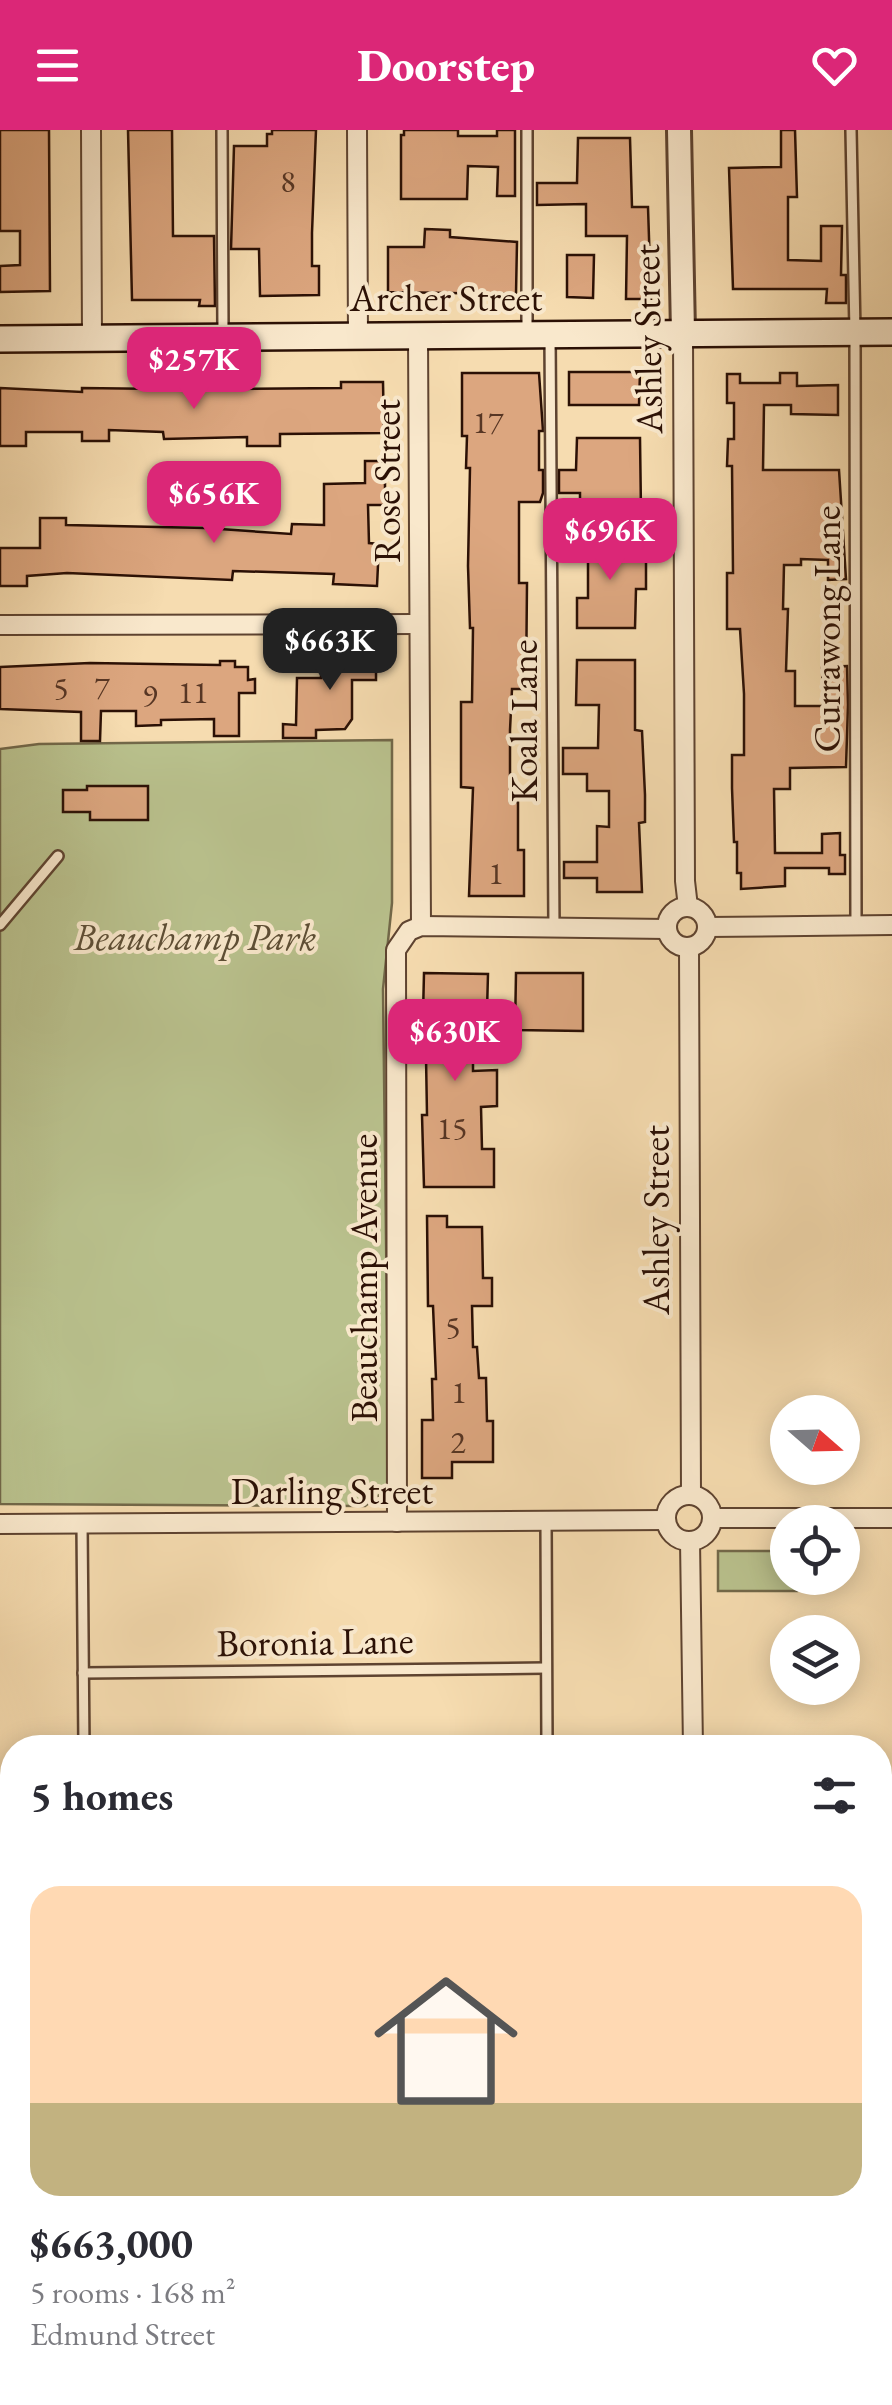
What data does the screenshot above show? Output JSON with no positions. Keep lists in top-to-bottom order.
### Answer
{
  "streets": {
    "main road": ["Archer Street"],
    "street": [
      "Ashley Street",
      "Rose Street",
      "Beauchamp Avenue",
      "Darling Street"
    ],
    "lane": ["Currawong Lane", "Koala Lane", "Boronia Lane"]
  },
  "crossings": [
    ["Archer Street", "Ashley Street"],
    ["Archer Street", "Rose Street"],
    ["Archer Street", "Currawong Lane"],
    ["Archer Street", "Koala Lane"],
    ["Ashley Street", "Darling Street"],
    ["Rose Street", "Beauchamp Avenue"],
    ["Beauchamp Avenue", "Darling Street"]
  ],
  "parks": ["Beauchamp Park"],
  "house_numbers": [
    "8",
    "17",
    "7",
    "5",
    "11",
    "9",
    "1",
    "15",
    "5",
    "1",
    "2"
  ],
  "north": "right",
  "page": {
    "header": "Doorstep",
    "price": [
      "$257K",
      "$656K",
      "$696K",
      "$663K",
      "$630K"
    ],
    "heading": "5 homes",
    "list": [
      {
        "name": "$663,000",
        "note": "5 rooms · 168 m² · Edmund Street"
      }
    ]
  }
}
